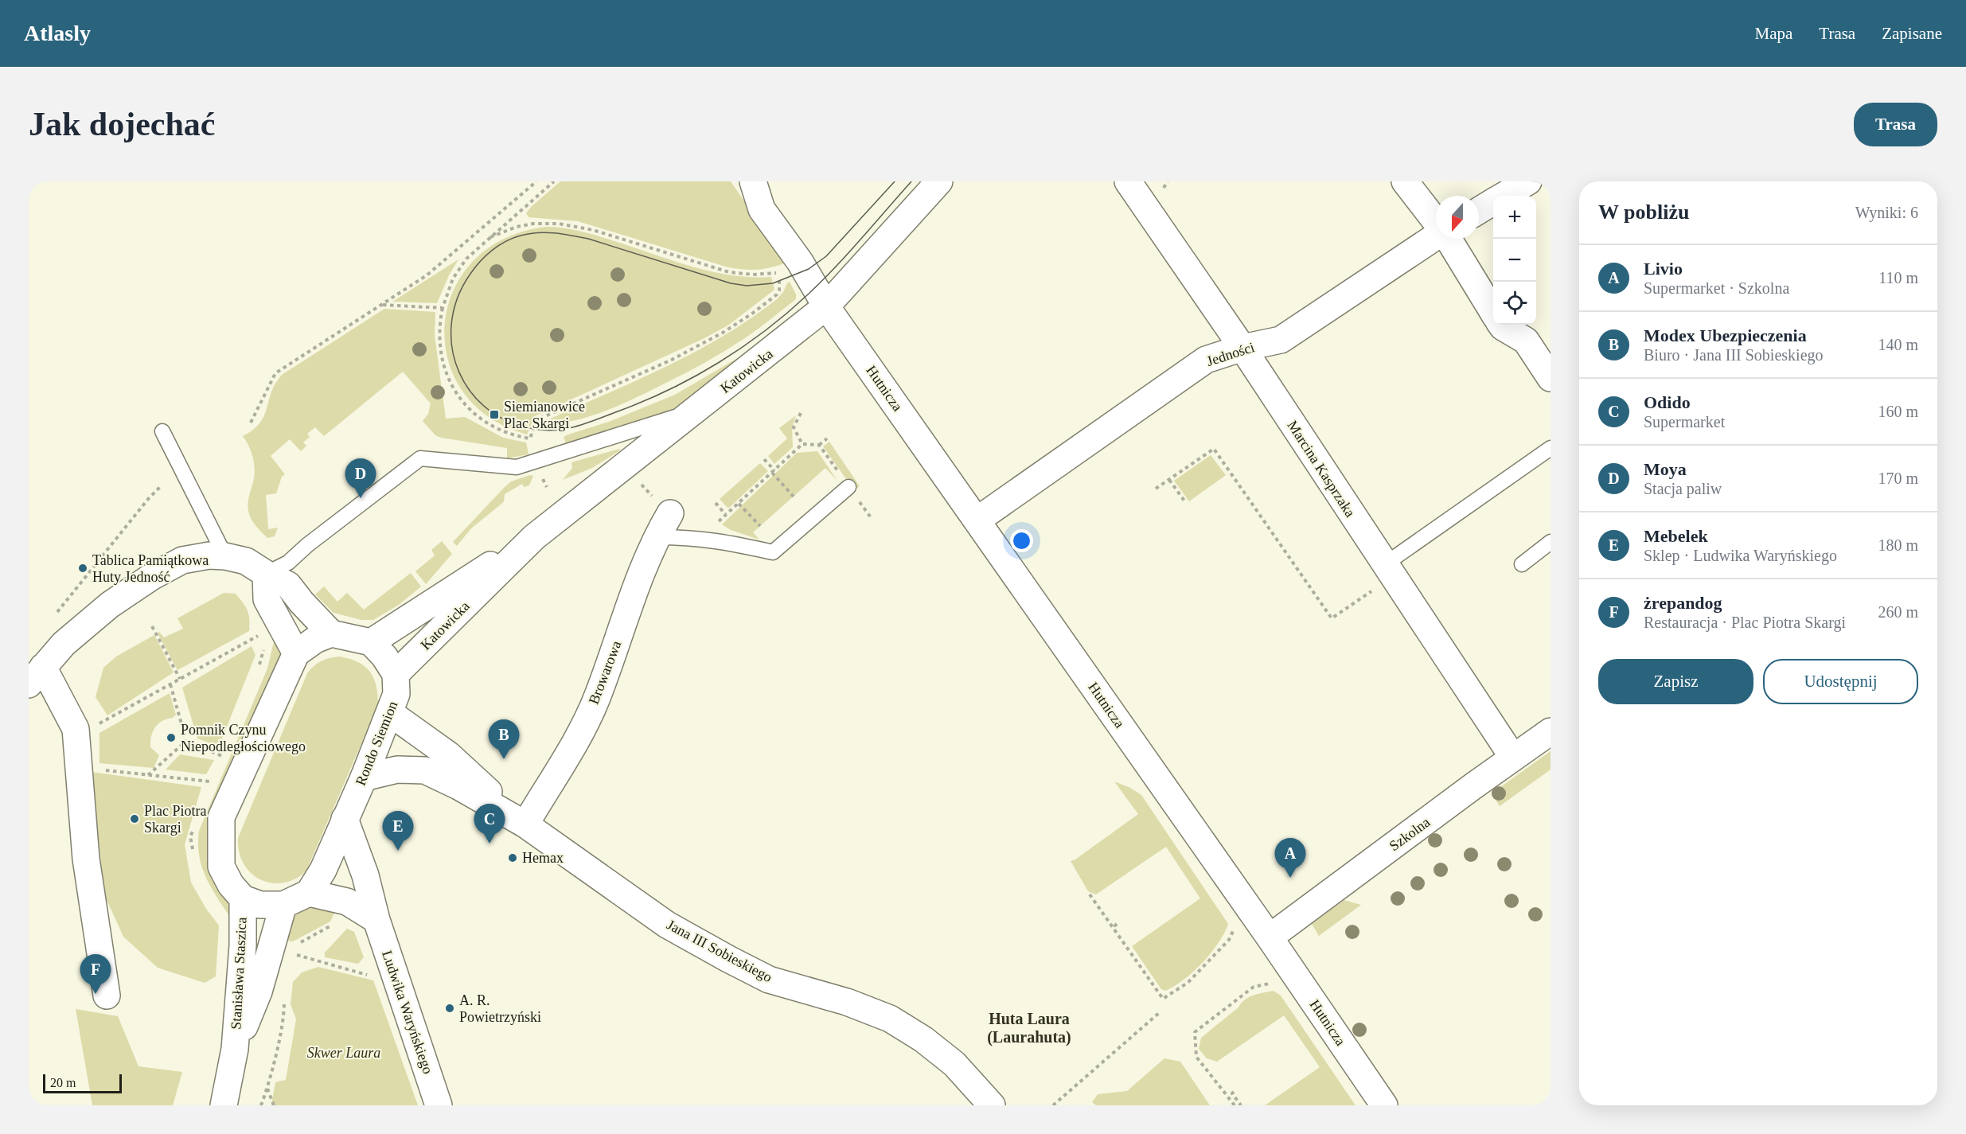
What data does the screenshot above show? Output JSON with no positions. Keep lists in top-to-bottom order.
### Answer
{
  "streets": {
    "street": [
      "Jedności",
      "Katowicka",
      "Hutnicza",
      "Marcina Kasprzaka",
      "Browarowa",
      "Rondo Siemion",
      "Szkolna",
      "Jana III Sobieskiego",
      "Stanisława Staszica",
      "Ludwika Waryńskiego"
    ]
  },
  "crossings": [
    ["Jedności", "Hutnicza"],
    ["Jedności", "Marcina Kasprzaka"],
    ["Katowicka", "Hutnicza"],
    ["Katowicka", "Rondo Siemion"],
    ["Hutnicza", "Szkolna"],
    ["Marcina Kasprzaka", "Szkolna"],
    ["Browarowa", "Jana III Sobieskiego"],
    ["Rondo Siemion", "Jana III Sobieskiego"],
    ["Rondo Siemion", "Ludwika Waryńskiego"]
  ],
  "districts": ["Huta Laura (Laurahuta)"],
  "parks": ["Skwer Laura"],
  "places": {
    "transit": ["Siemianowice Plac Skargi"],
    "other": [
      "Tablica Pamiątkowa Huty Jedność",
      "Pomnik Czynu Niepodległościowego",
      "Plac Piotra Skargi",
      "Hemax",
      "A. R. Powietrzyński"
    ]
  },
  "scale_bar": "20 m",
  "north": "bottom",
  "page": {
    "header": "Atlasly",
    "nav": ["Mapa", "Trasa", "Zapisane"],
    "buttons": [
      "Trasa",
      ["Zapisz", "Udostępnij"]
    ],
    "title": "Jak dojechać",
    "heading": ["W pobliżu", "Wyniki: 6"],
    "map_buttons": ["+", "−"],
    "list": [
      {
        "mark": "A",
        "name": "Livio",
        "note": "Supermarket · Szkolna",
        "value": "110 m"
      },
      {
        "mark": "B",
        "name": "Modex Ubezpieczenia",
        "note": "Biuro · Jana III Sobieskiego",
        "value": "140 m"
      },
      {
        "mark": "C",
        "name": "Odido",
        "note": "Supermarket",
        "value": "160 m"
      },
      {
        "mark": "D",
        "name": "Moya",
        "note": "Stacja paliw",
        "value": "170 m"
      },
      {
        "mark": "E",
        "name": "Mebelek",
        "note": "Sklep · Ludwika Waryńskiego",
        "value": "180 m"
      },
      {
        "mark": "F",
        "name": "żrepandog",
        "note": "Restauracja · Plac Piotra Skargi",
        "value": "260 m"
      }
    ],
    "pins": [
      "D",
      "B",
      "C",
      "E",
      "A",
      "F"
    ],
    "scale": "20 m"
  }
}
